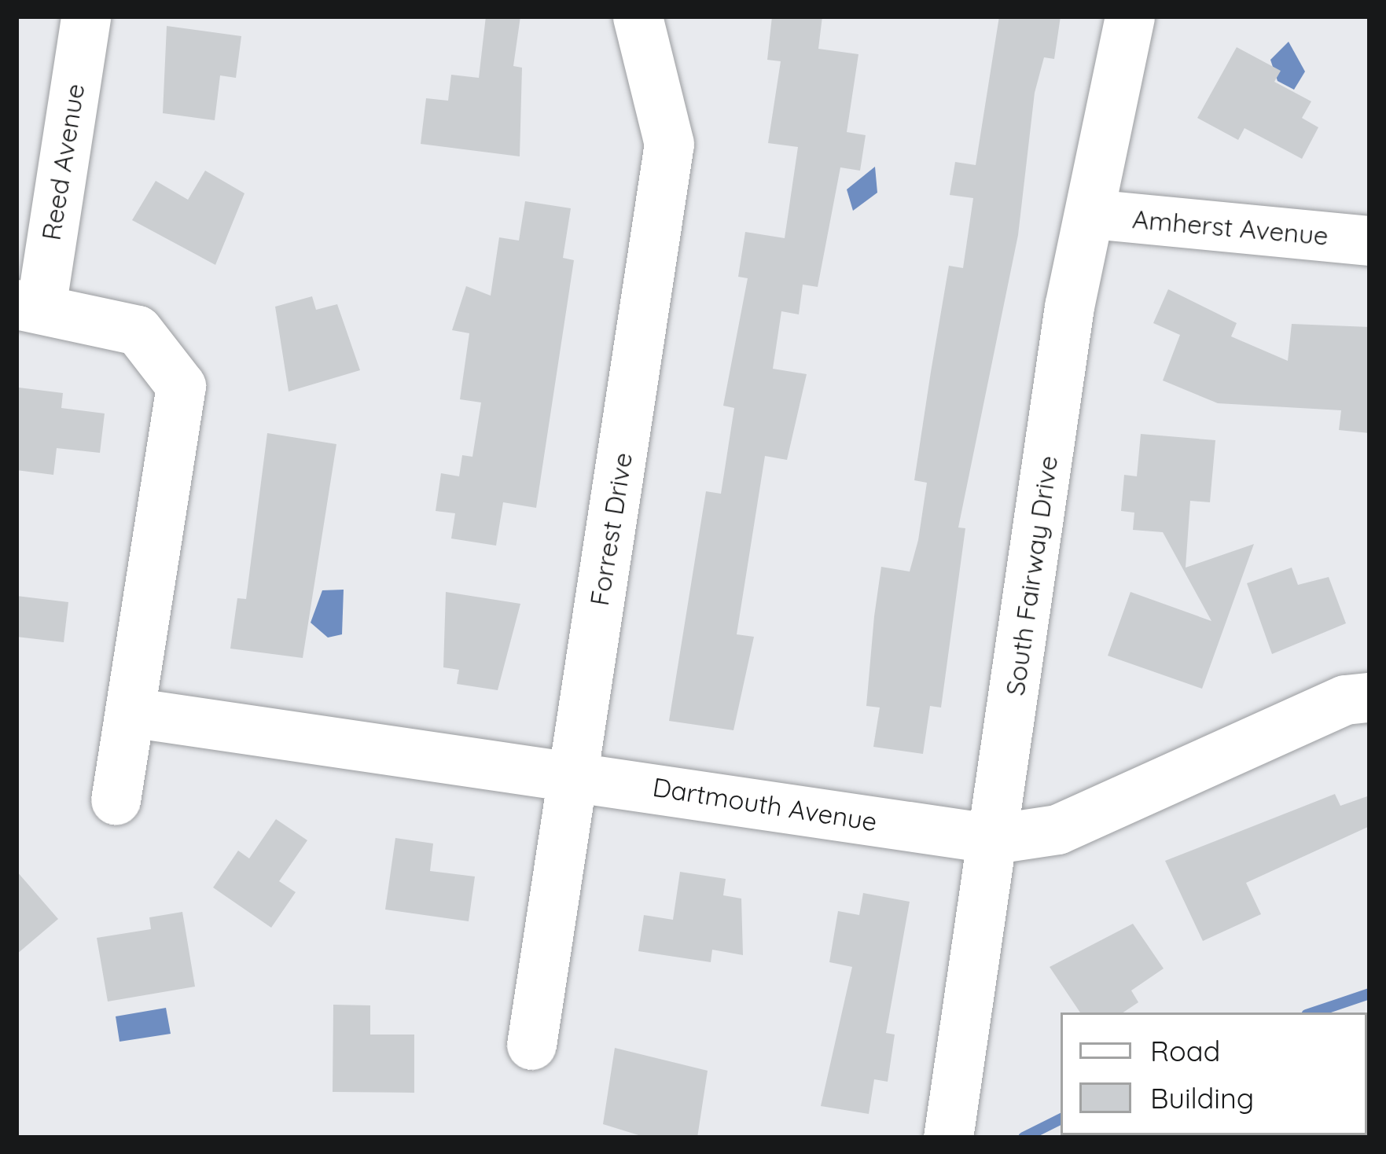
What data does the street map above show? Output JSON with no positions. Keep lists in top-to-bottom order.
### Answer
{
  "streets": {
    "street": [
      "Reed Avenue",
      "Amherst Avenue",
      "Forrest Drive",
      "South Fairway Drive",
      "Dartmouth Avenue"
    ]
  },
  "crossings": [
    ["Amherst Avenue", "South Fairway Drive"],
    ["Forrest Drive", "Dartmouth Avenue"],
    ["South Fairway Drive", "Dartmouth Avenue"]
  ],
  "legend": ["Road", "Building"]
}
